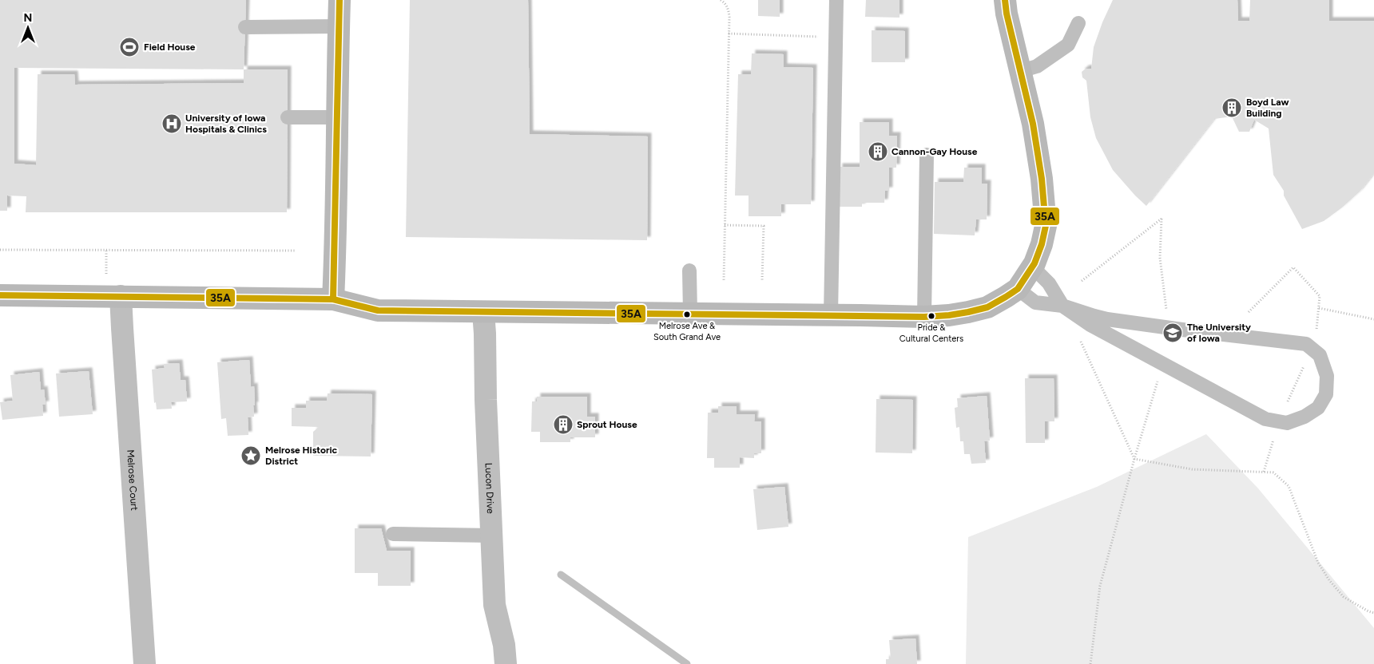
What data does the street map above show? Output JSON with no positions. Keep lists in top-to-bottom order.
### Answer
{
  "streets": {
    "street": ["Melrose Court", "Lucon Drive"]
  },
  "places": {
    "sports": ["Field House"],
    "building": ["Boyd Law Building", "Cannon-Gay House", "Sprout House"],
    "hospital": ["University of Iowa Hospitals & Clinics"],
    "other": ["Melrose Ave & South Grand Ave", "Pride & Cultural Centers"],
    "school or university": ["The University of Iowa"],
    "place": ["Melrose Historic District"]
  },
  "lines": ["transit line 35A"],
  "north": "top"
}
